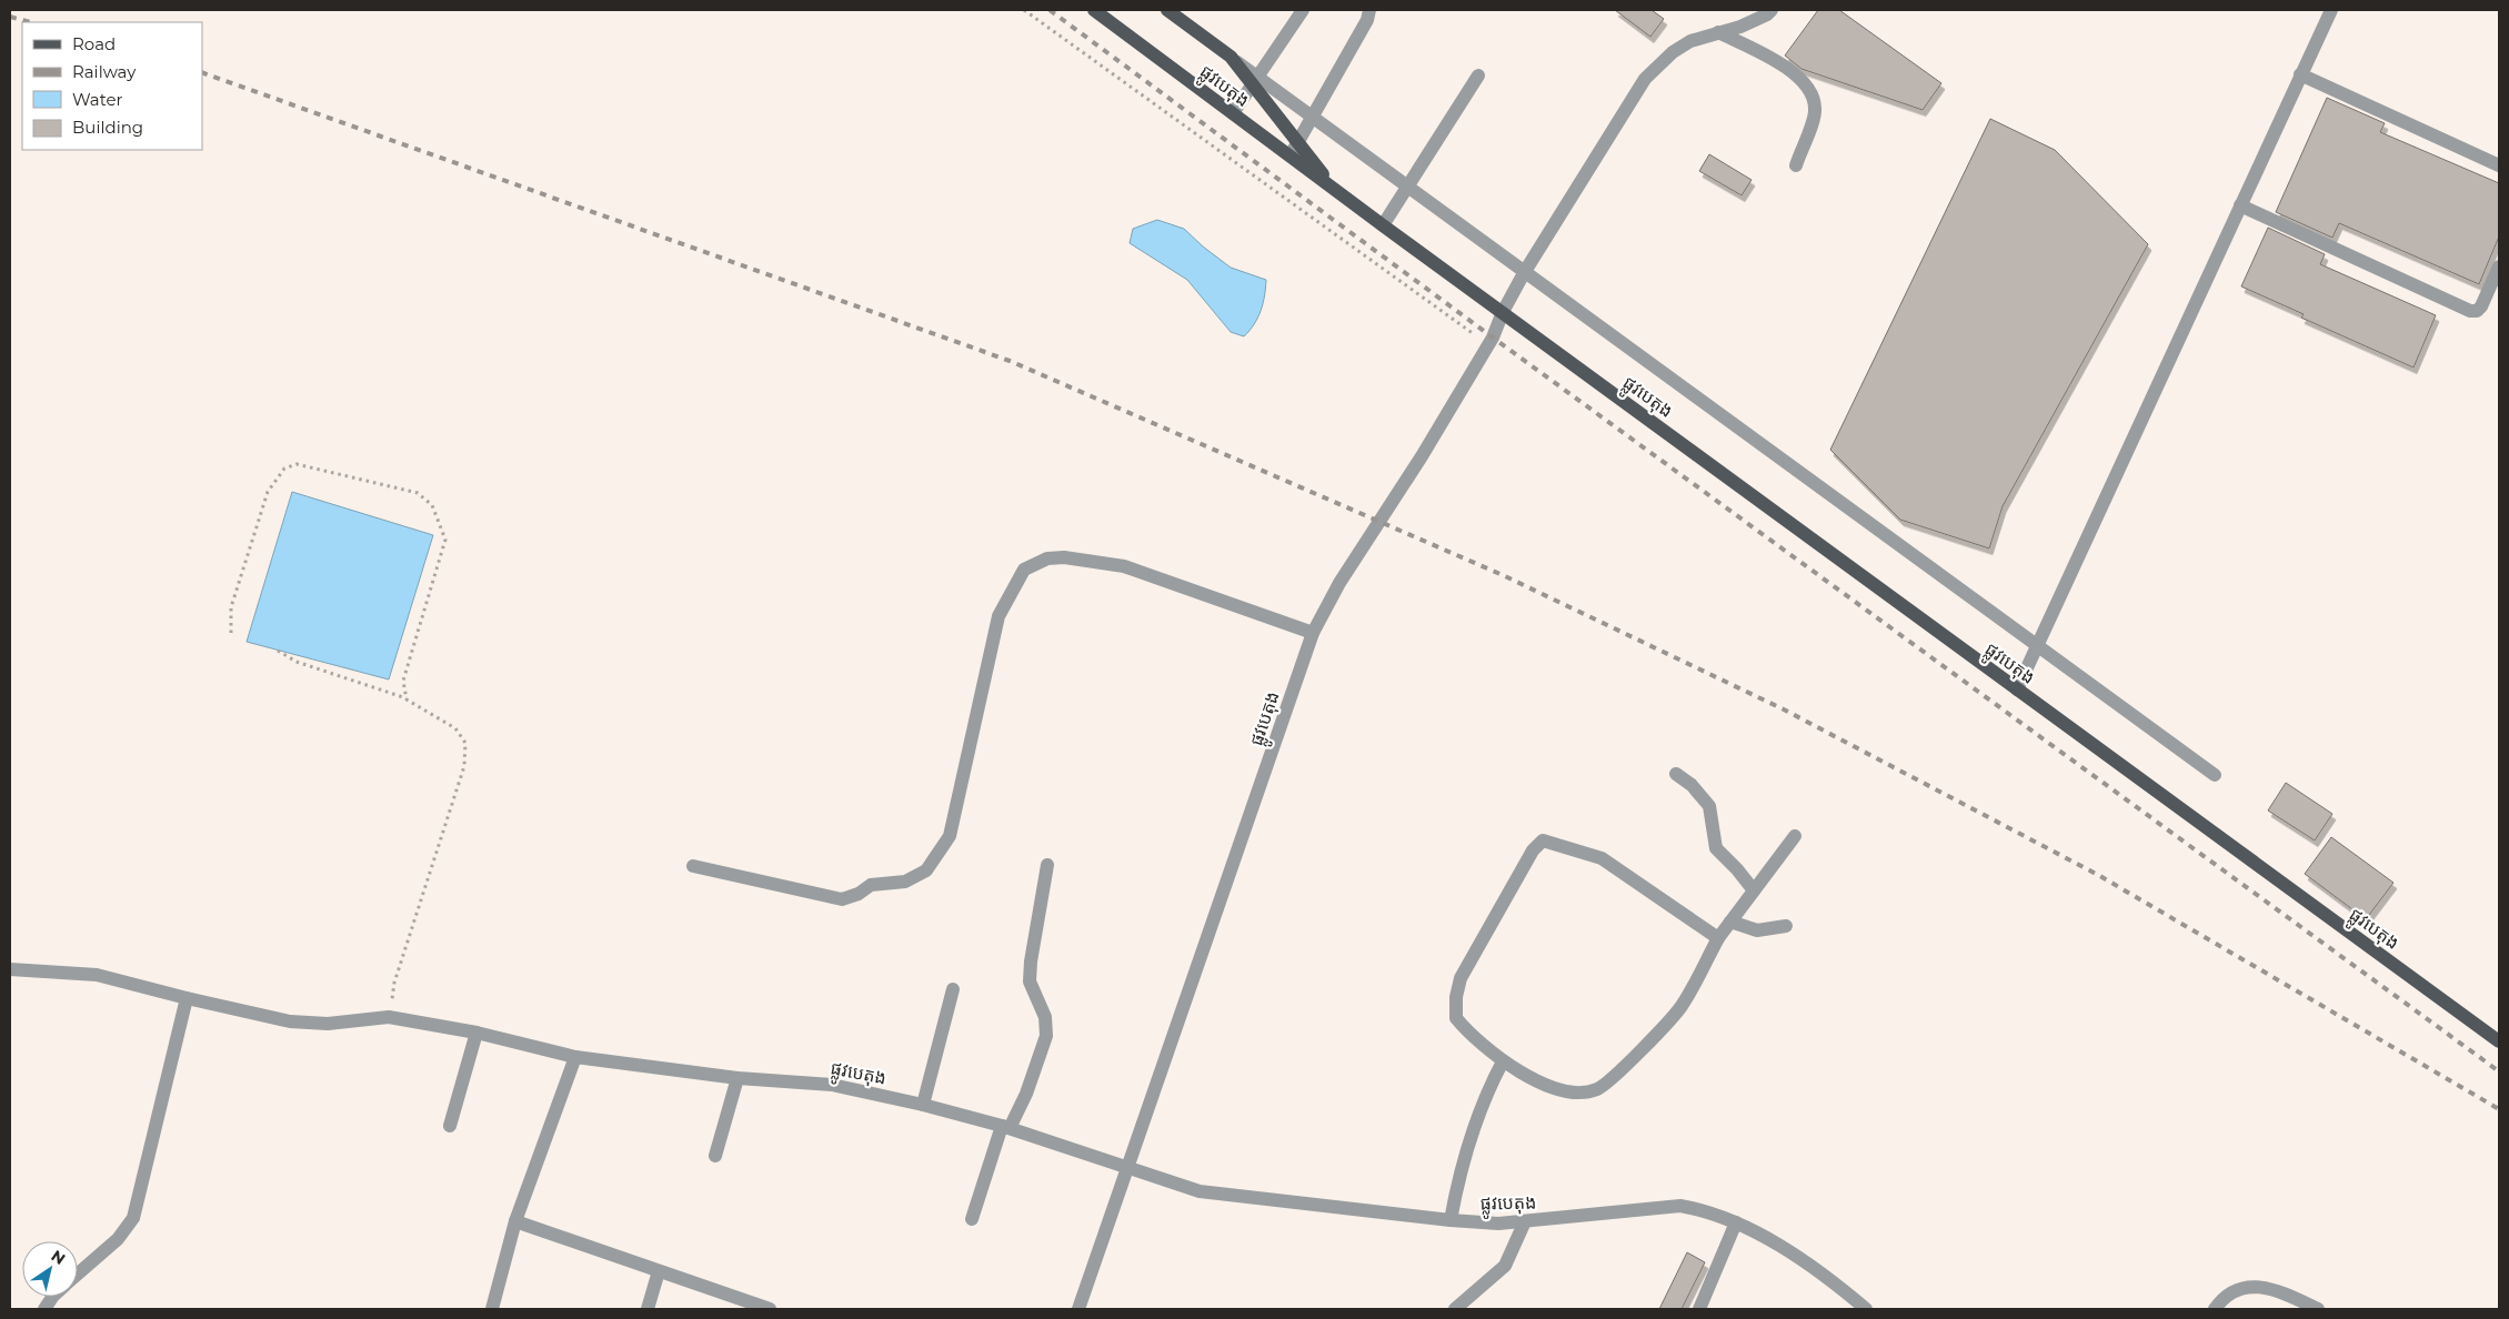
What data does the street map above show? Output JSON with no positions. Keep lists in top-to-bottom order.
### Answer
{
  "streets": {
    "main road": ["ផ្លូវបេតុង"]
  },
  "legend": [
    "Road",
    "Railway",
    "Water",
    "Building"
  ],
  "north": "top right"
}
